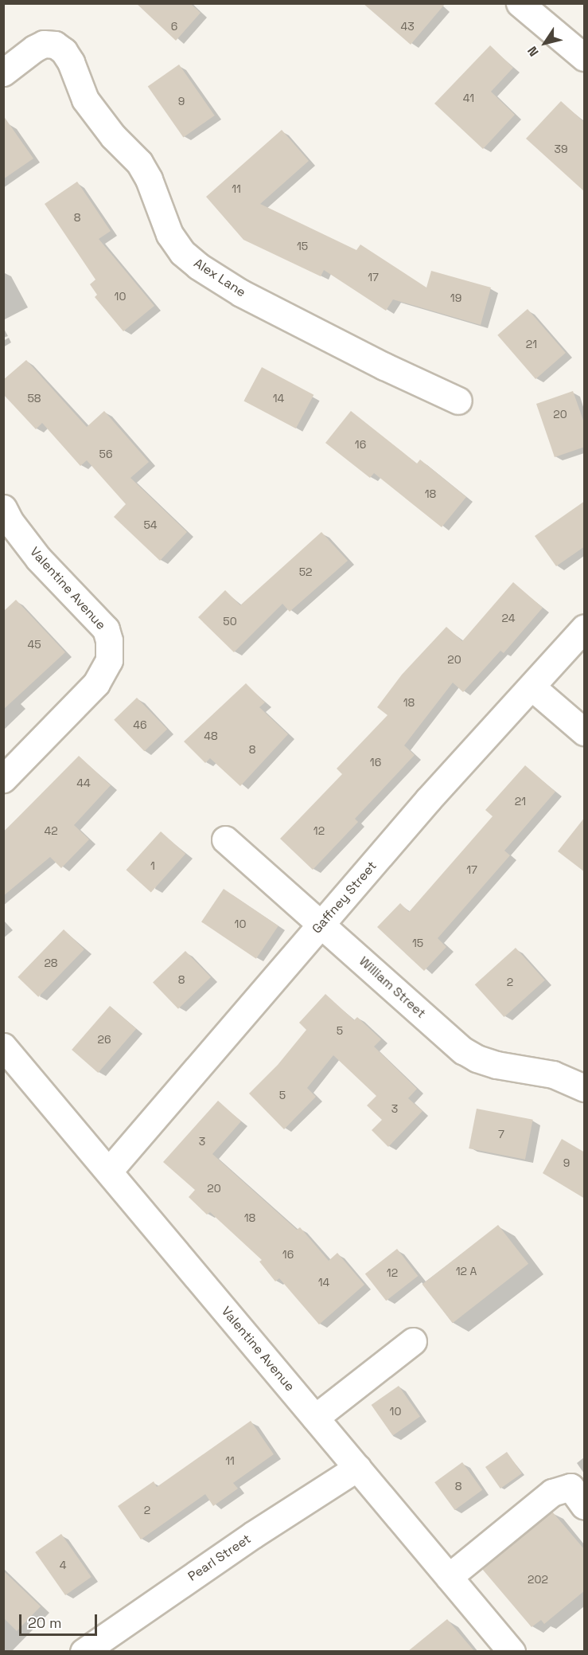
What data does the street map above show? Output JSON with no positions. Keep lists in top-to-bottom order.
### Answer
{
  "streets": {
    "street": [
      "Alex Lane",
      "Valentine Avenue",
      "Gaffney Street",
      "William Street",
      "Pearl Street"
    ]
  },
  "crossings": [
    ["Valentine Avenue", "Gaffney Street"],
    ["Valentine Avenue", "Pearl Street"],
    ["Gaffney Street", "William Street"]
  ],
  "house_numbers": [
    "6",
    "43",
    "41",
    "9",
    "39",
    "11",
    "8",
    "15",
    "17",
    "10",
    "19",
    "21",
    "58",
    "14",
    "20",
    "16",
    "56",
    "18",
    "54",
    "52",
    "24",
    "50",
    "45",
    "20",
    "18",
    "46",
    "48",
    "8",
    "16",
    "44",
    "21",
    "42",
    "12",
    "1",
    "17",
    "10",
    "15",
    "28",
    "8",
    "2",
    "5",
    "26",
    "5",
    "3",
    "7",
    "3",
    "9",
    "20",
    "18",
    "16",
    "12 A",
    "12",
    "14",
    "10",
    "11",
    "8",
    "2",
    "4",
    "202"
  ],
  "scale_bar": "20 m",
  "north": "bottom left"
}
